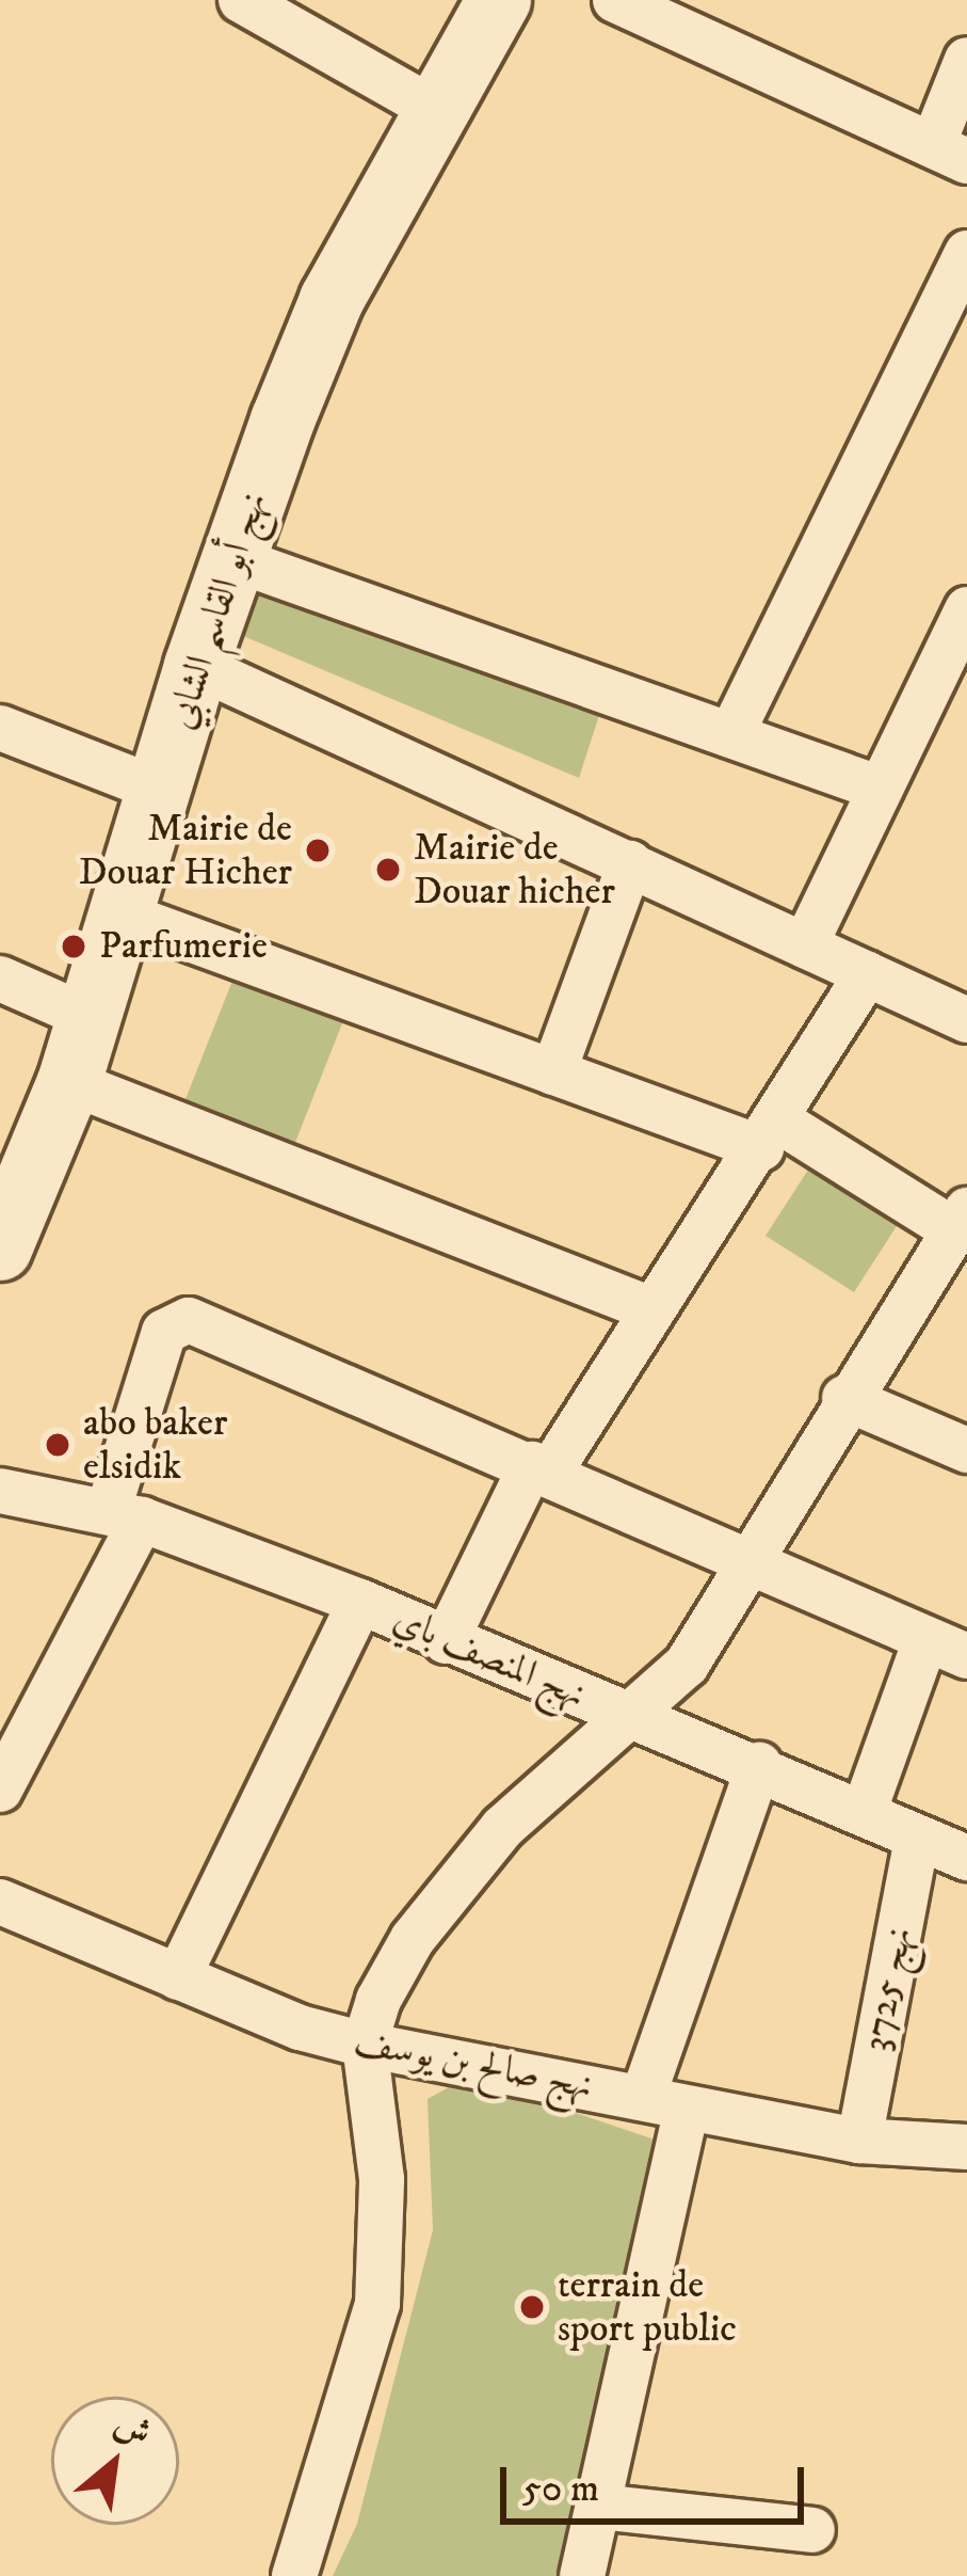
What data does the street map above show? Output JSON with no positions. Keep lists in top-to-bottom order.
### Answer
{
  "streets": {
    "street": [
      "نهج أبو القاسم الشابي",
      "نهج المنصف باي",
      "نهج 3725",
      "نهج صالح بن يوسف"
    ]
  },
  "crossings": [
    ["نهج المنصف باي", "نهج 3725"],
    ["نهج 3725", "نهج صالح بن يوسف"]
  ],
  "places": [
    "Mairie de Douar Hicher",
    "Mairie de Douar hicher",
    "Parfumerie",
    "abo baker elsidik",
    "terrain de sport public"
  ],
  "scale_bar": "50 m",
  "north": "top right"
}
